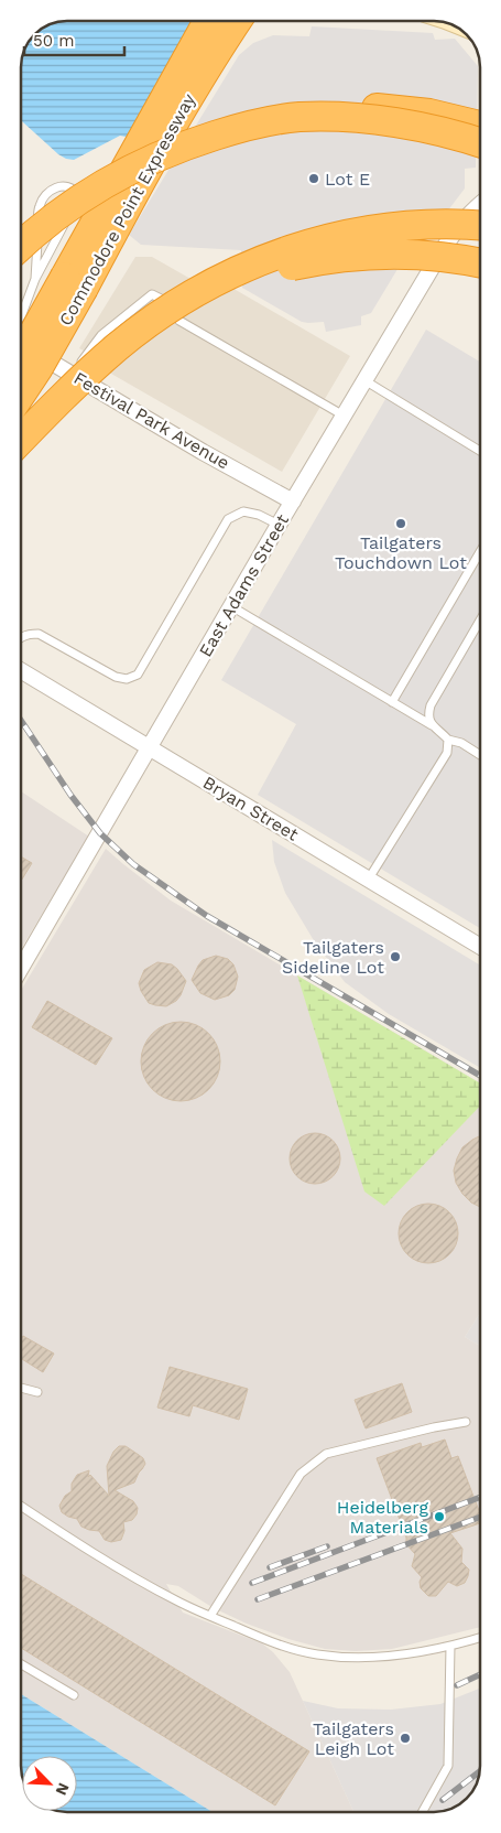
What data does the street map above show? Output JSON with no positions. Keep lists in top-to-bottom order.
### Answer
{
  "streets": {
    "highway": ["Commodore Point Expressway"],
    "street": ["Festival Park Avenue", "East Adams Street", "Bryan Street"]
  },
  "crossings": [
    ["Festival Park Avenue", "East Adams Street"],
    ["East Adams Street", "Bryan Street"]
  ],
  "places": [
    "Lot E",
    "Tailgaters Touchdown Lot",
    "Tailgaters Sideline Lot",
    "Heidelberg Materials",
    "Tailgaters Leigh Lot"
  ],
  "scale_bar": "50 m",
  "north": "bottom right"
}
